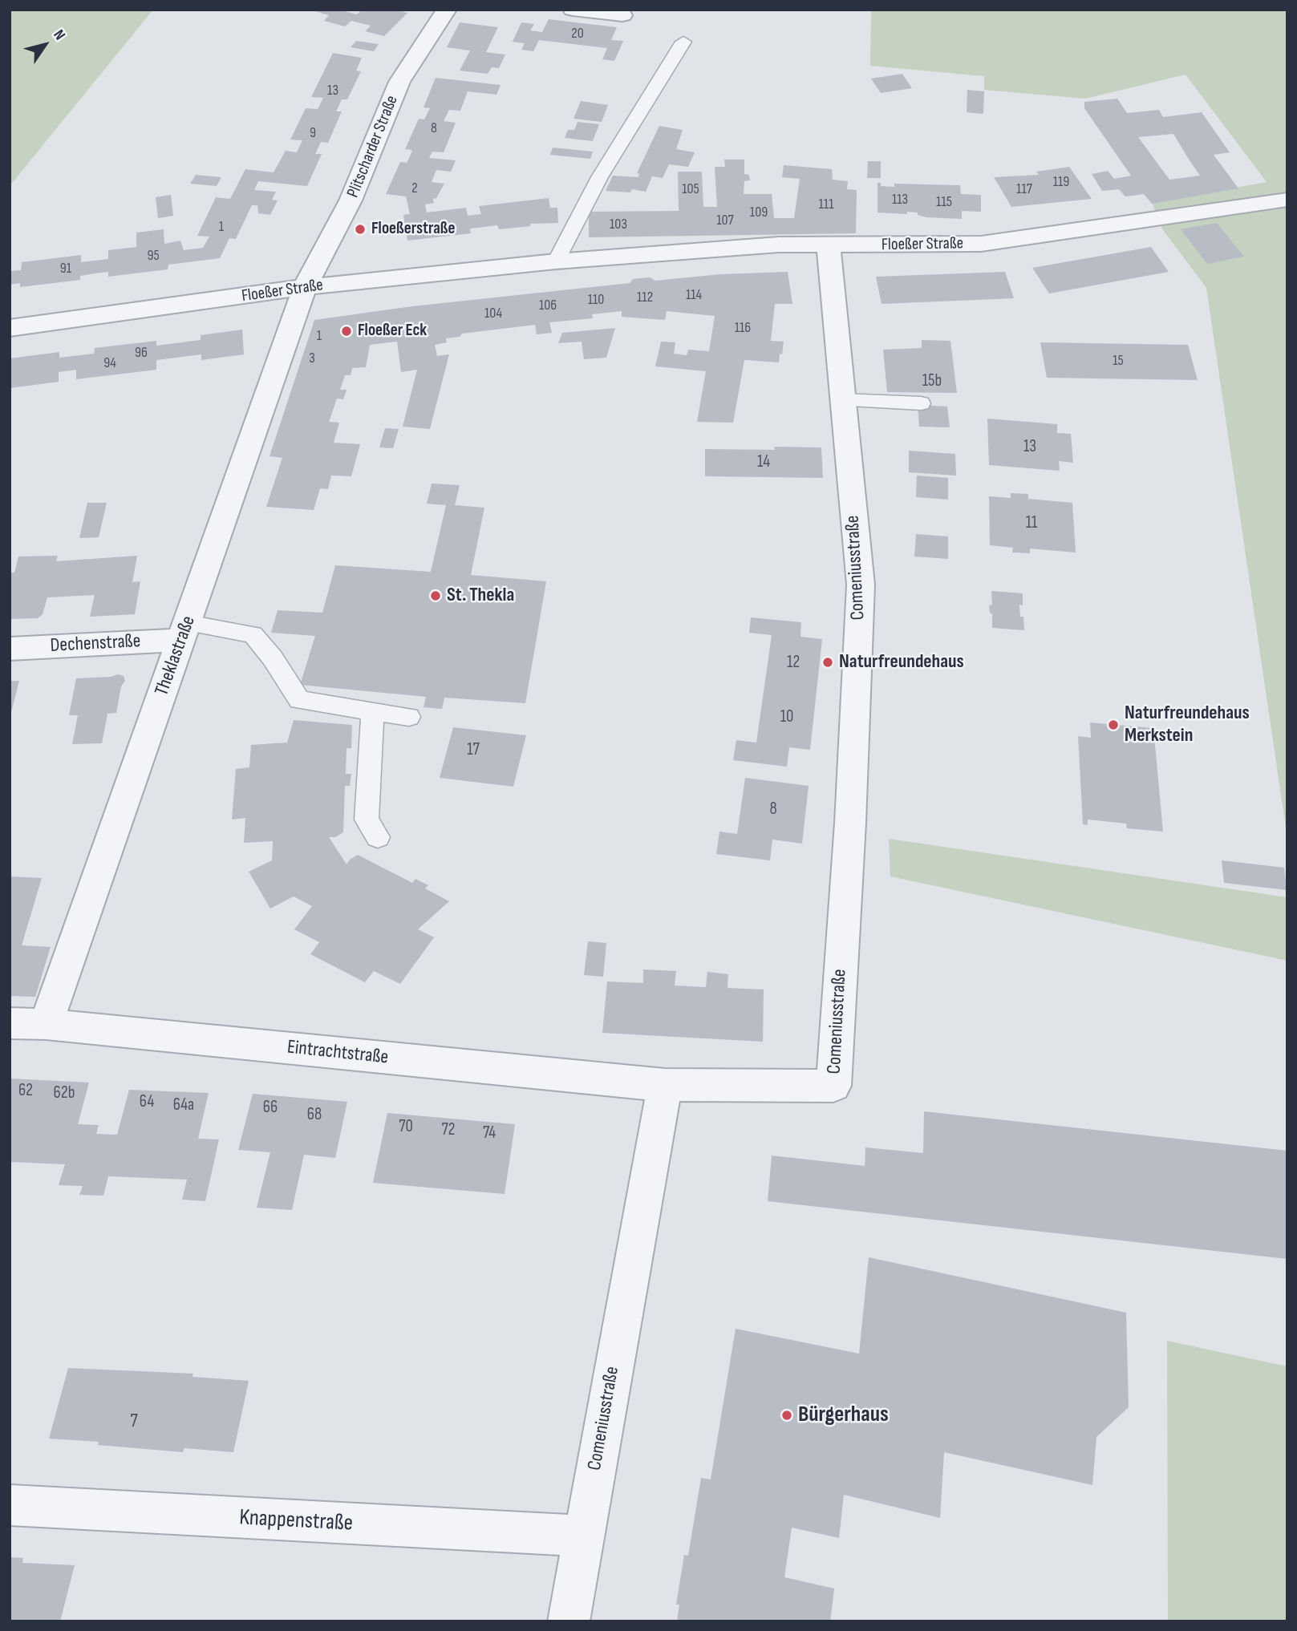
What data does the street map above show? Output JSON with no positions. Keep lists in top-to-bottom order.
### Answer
{
  "streets": {
    "street": [
      "Plitscharder Straße",
      "Floeßer Straße",
      "Comeniusstraße",
      "Dechenstraße",
      "Theklastraße",
      "Eintrachtstraße",
      "Knappenstraße"
    ]
  },
  "crossings": [
    ["Plitscharder Straße", "Floeßer Straße"],
    ["Plitscharder Straße", "Theklastraße"],
    ["Floeßer Straße", "Comeniusstraße"],
    ["Floeßer Straße", "Theklastraße"],
    ["Comeniusstraße", "Eintrachtstraße"],
    ["Comeniusstraße", "Knappenstraße"],
    ["Dechenstraße", "Theklastraße"],
    ["Theklastraße", "Eintrachtstraße"]
  ],
  "places": [
    "Floeßerstraße",
    "Floeßer Eck",
    "St. Thekla",
    "Naturfreundehaus",
    "Naturfreundehaus Merkstein",
    "Bürgerhaus"
  ],
  "house_numbers": [
    "20",
    "13",
    "8",
    "9",
    "119",
    "2",
    "105",
    "117",
    "113",
    "115",
    "111",
    "109",
    "107",
    "103",
    "1",
    "95",
    "91",
    "114",
    "112",
    "110",
    "106",
    "104",
    "116",
    "1",
    "96",
    "3",
    "15",
    "94",
    "15b",
    "13",
    "14",
    "11",
    "12",
    "10",
    "17",
    "8",
    "62",
    "62b",
    "64",
    "64a",
    "66",
    "68",
    "70",
    "72",
    "74",
    "7"
  ],
  "north": "top right"
}
